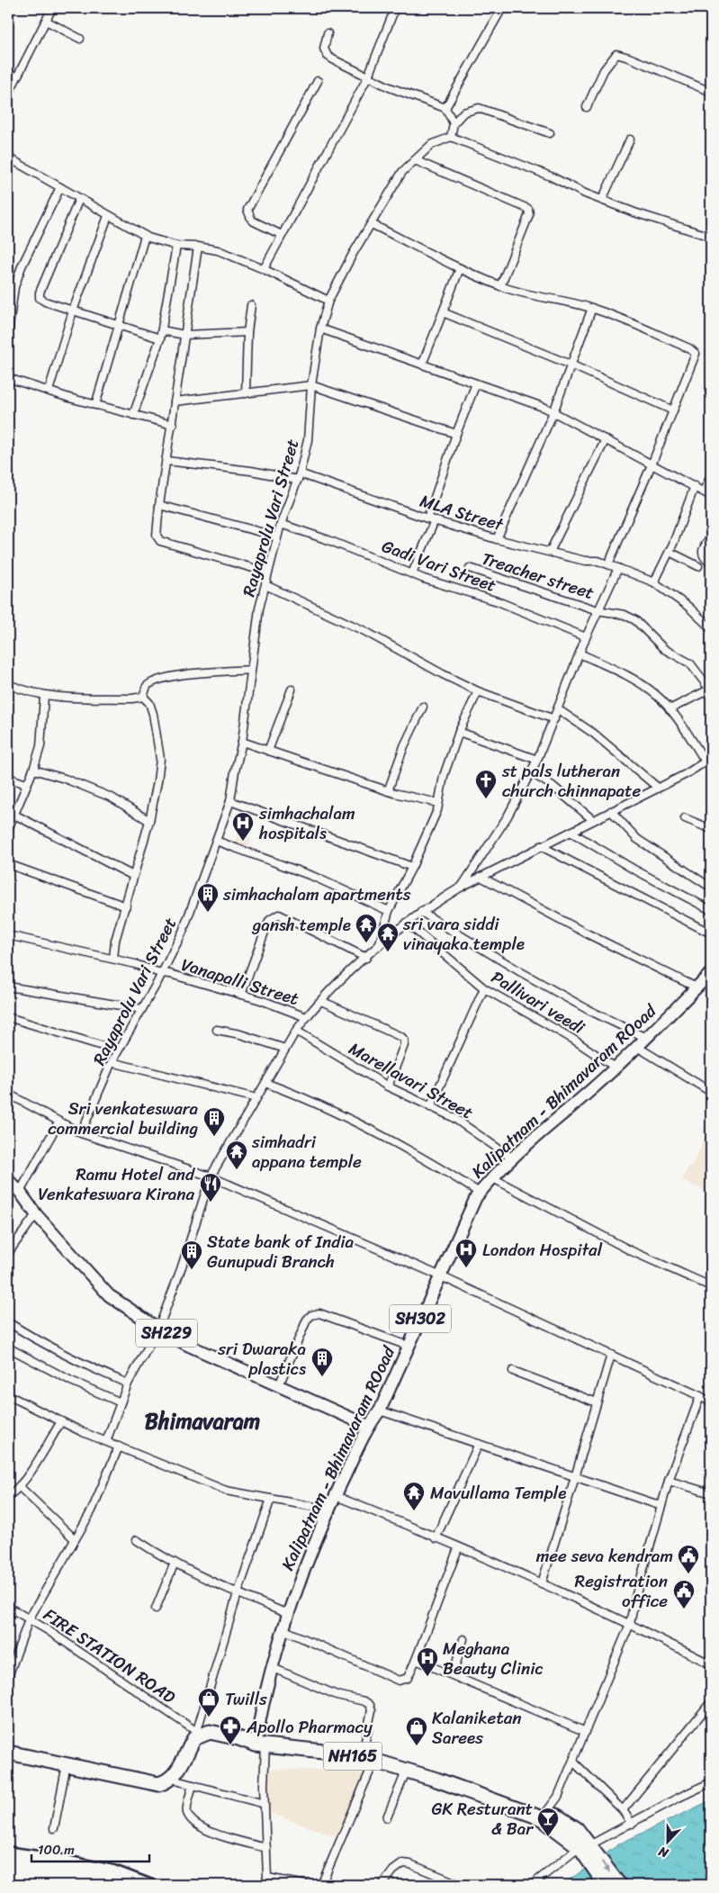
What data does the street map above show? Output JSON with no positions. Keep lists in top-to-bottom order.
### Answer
{
  "streets": {
    "highway": ["NH165"],
    "main road": ["Kalipatnam - Bhimavaram ROoad", "SH302", "SH229"],
    "street": [
      "MLA Street",
      "Rayaprolu Vari Street",
      "Gadi Vari Street",
      "Treacher street",
      "Vanapalli Street",
      "Pallivari veedi",
      "Marellavari Street",
      "FIRE STATION ROAD"
    ]
  },
  "crossings": [
    ["MLA Street", "Rayaprolu Vari Street"],
    ["Rayaprolu Vari Street", "Gadi Vari Street"],
    ["Rayaprolu Vari Street", "Vanapalli Street"],
    ["Pallivari veedi", "Kalipatnam - Bhimavaram ROoad"],
    ["Marellavari Street", "Kalipatnam - Bhimavaram ROoad"],
    ["Kalipatnam - Bhimavaram ROoad", "SH229"],
    ["Kalipatnam - Bhimavaram ROoad", "NH165"],
    ["FIRE STATION ROAD", "NH165"]
  ],
  "districts": ["Bhimavaram"],
  "places": {
    "church": ["st pals lutheran church chinnapate"],
    "hospital": ["simhachalam hospitals", "London Hospital", "Meghana Beauty Clinic"],
    "building": [
      "simhachalam apartments",
      "Sri venkateswara commercial building",
      "State bank of India Gunupudi Branch",
      "sri Dwaraka plastics"
    ],
    "temple": [
      "gansh temple",
      "sri vara siddi vinayaka temple",
      "simhadri appana temple",
      "Mavullama Temple"
    ],
    "restaurant": ["Ramu Hotel and Venkateswara Kirana"],
    "public building": ["mee seva kendram", "Registration office"],
    "shop": ["Twills", "Kalaniketan Sarees"],
    "pharmacy": ["Apollo Pharmacy"],
    "bar": ["GK Resturant & Bar"]
  },
  "scale_bar": "100 m",
  "north": "bottom"
}
